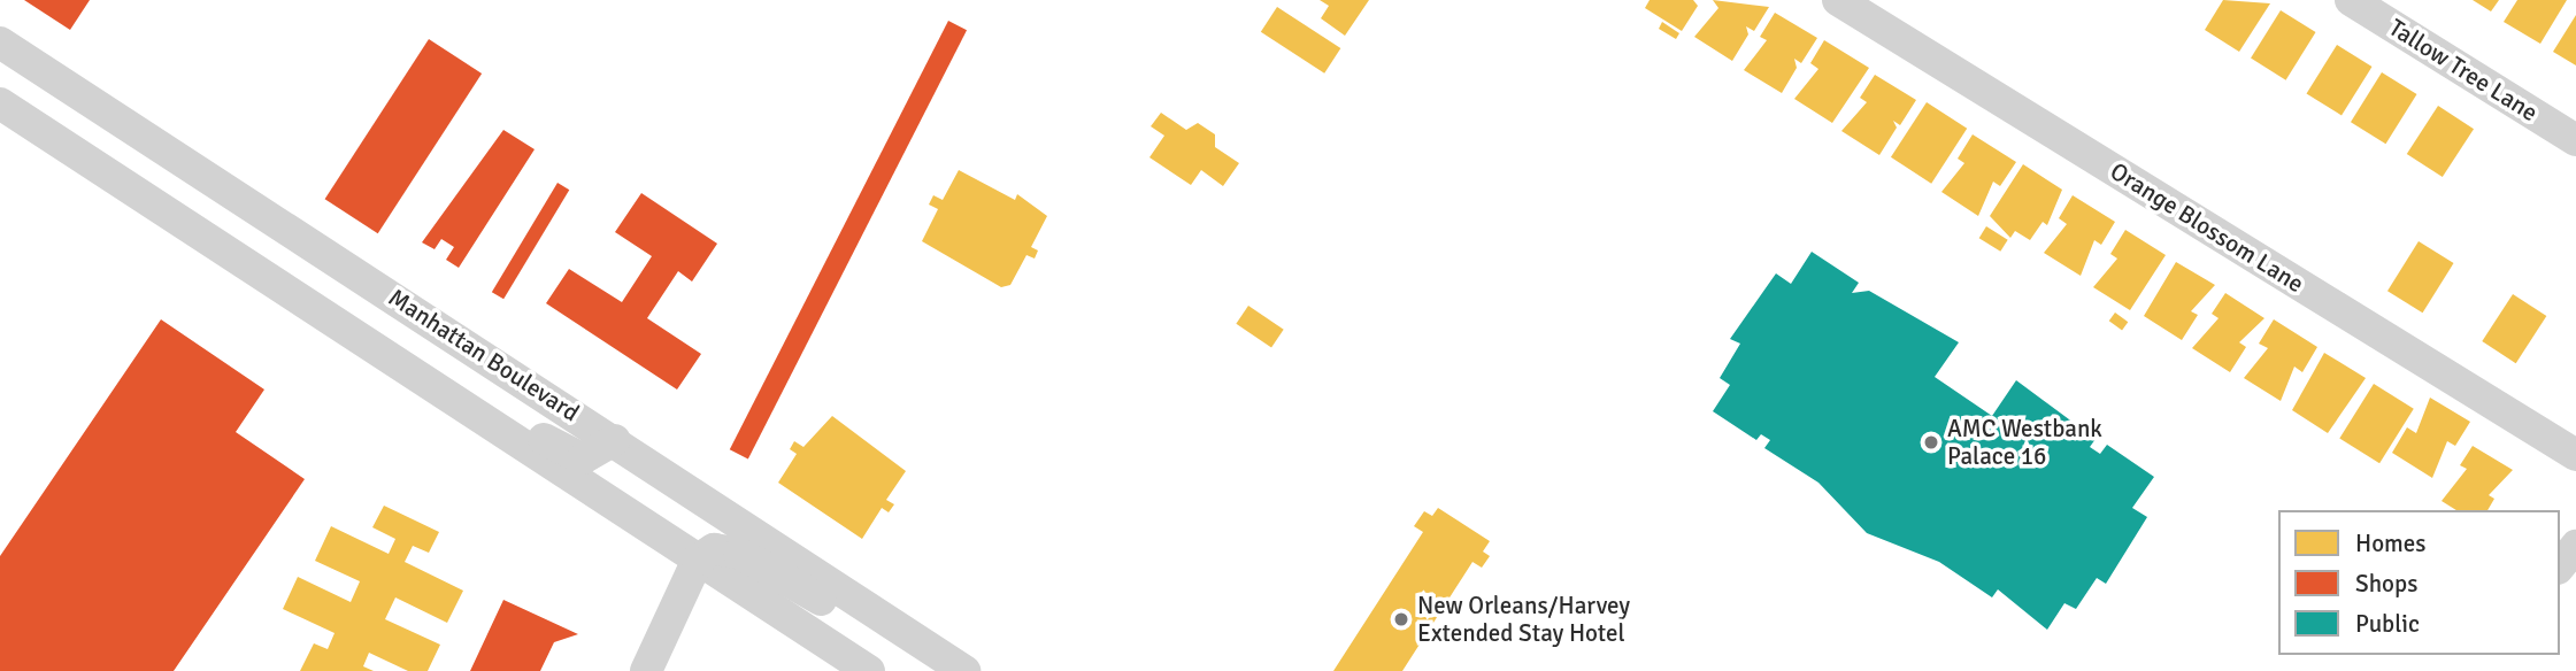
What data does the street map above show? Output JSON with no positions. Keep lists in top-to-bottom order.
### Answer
{
  "streets": {
    "street": ["Tallow Tree Lane", "Orange Blossom Lane", "Manhattan Boulevard"]
  },
  "places": ["AMC Westbank Palace 16", "New Orleans/Harvey Extended Stay Hotel"],
  "legend": ["Homes", "Shops", "Public"]
}
